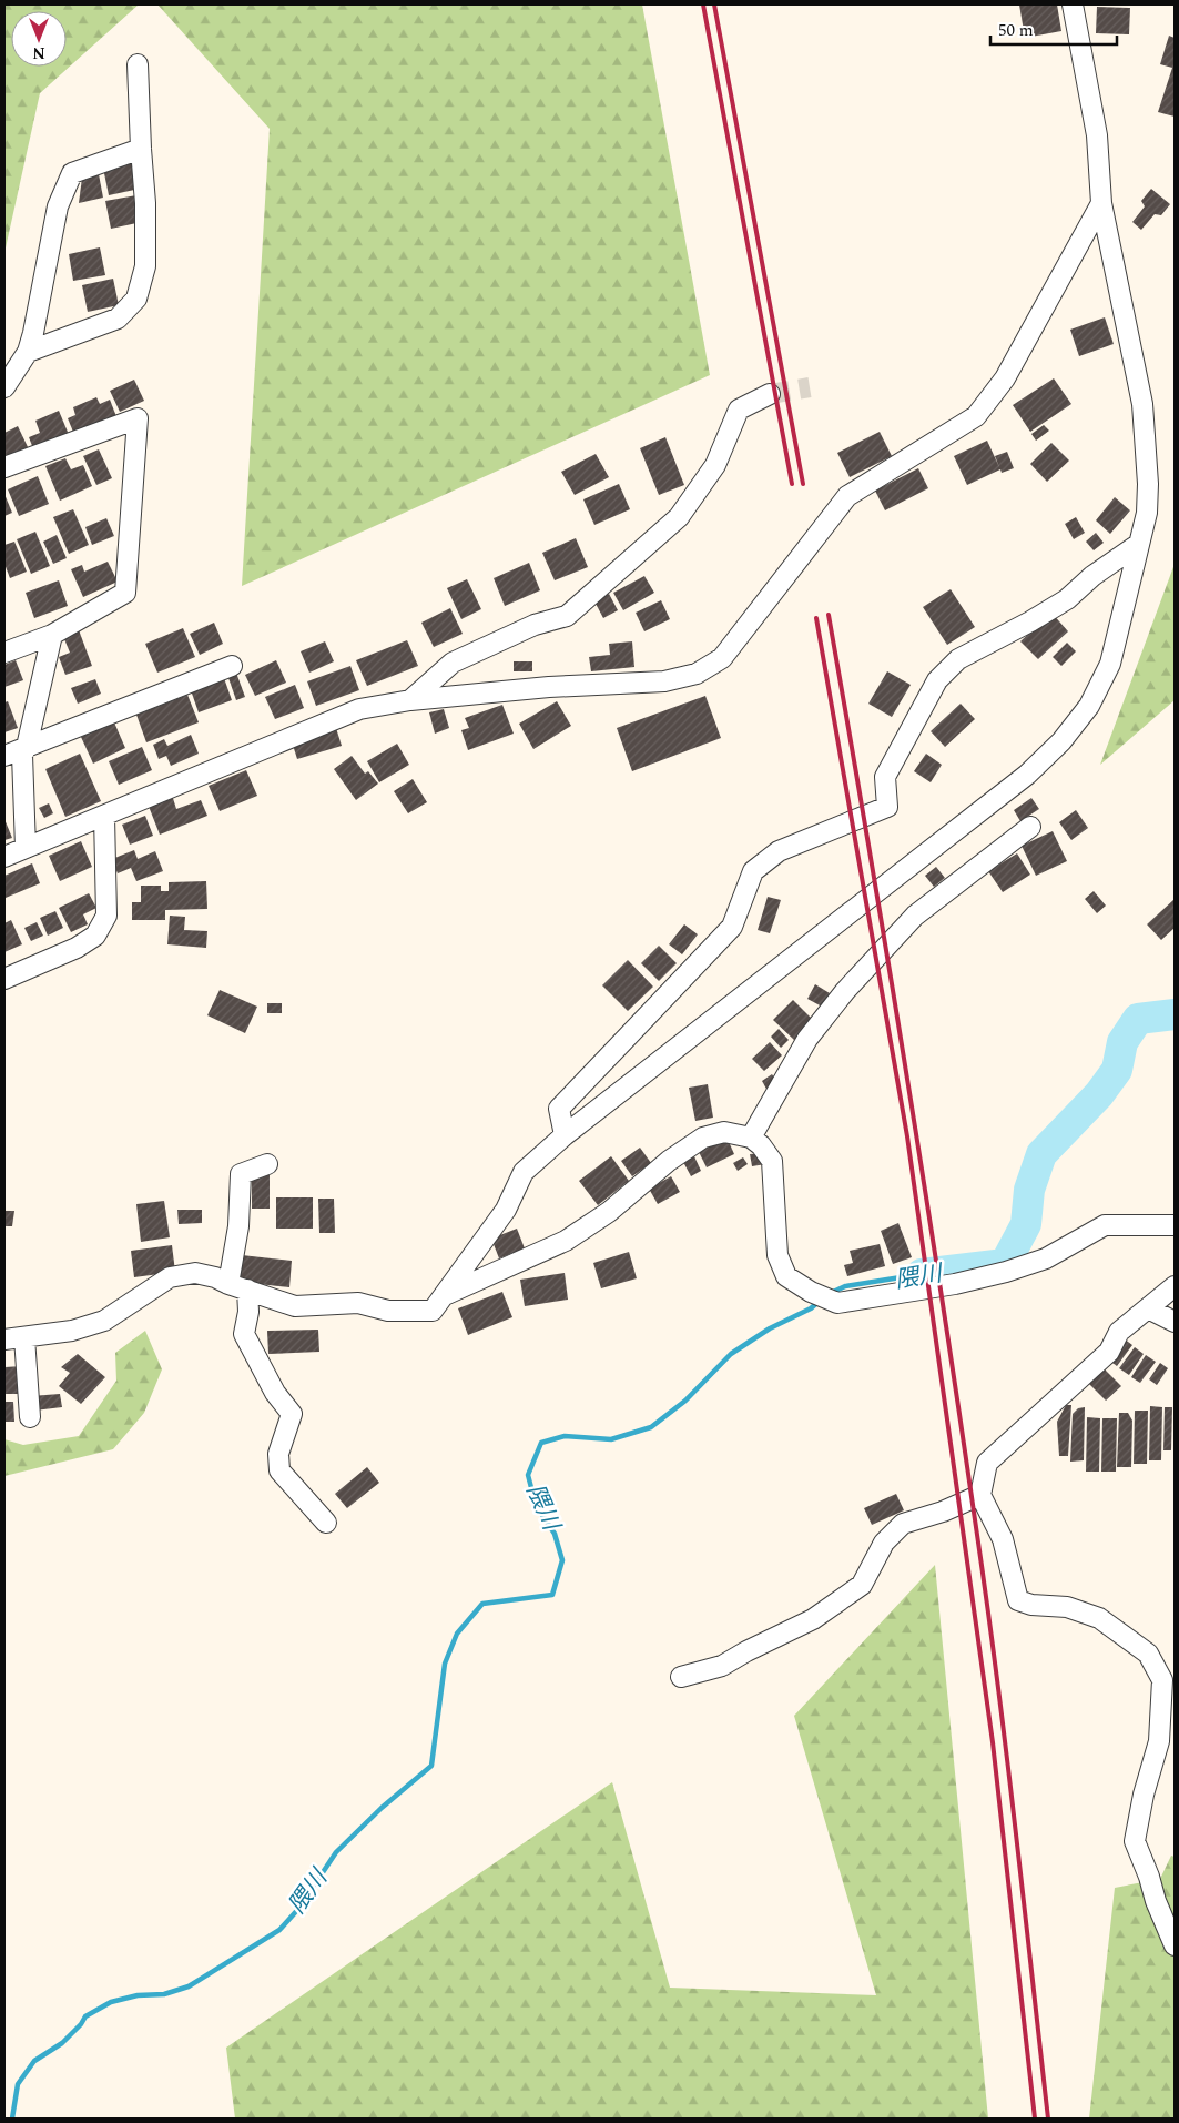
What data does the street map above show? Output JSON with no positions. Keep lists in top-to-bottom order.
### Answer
{
  "water": ["隈川"],
  "scale_bar": "50 m",
  "north": "bottom"
}
